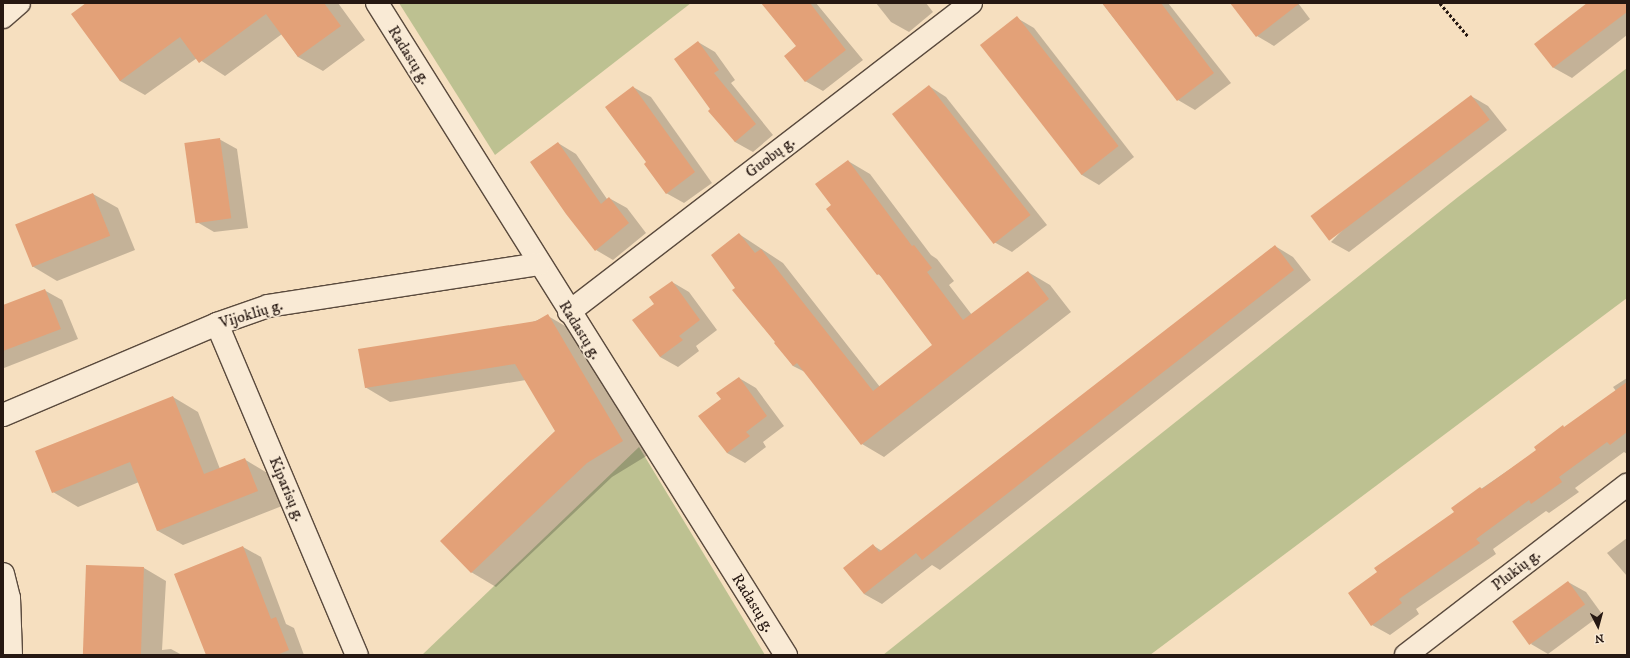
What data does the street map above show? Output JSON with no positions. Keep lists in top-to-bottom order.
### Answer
{
  "streets": {
    "street": [
      "Radastų g.",
      "Guobų g.",
      "Vijoklių g.",
      "Kiparisų g.",
      "Plukių g."
    ]
  },
  "crossings": [
    ["Radastų g.", "Guobų g."],
    ["Radastų g.", "Vijoklių g."],
    ["Vijoklių g.", "Kiparisų g."]
  ],
  "north": "bottom"
}
